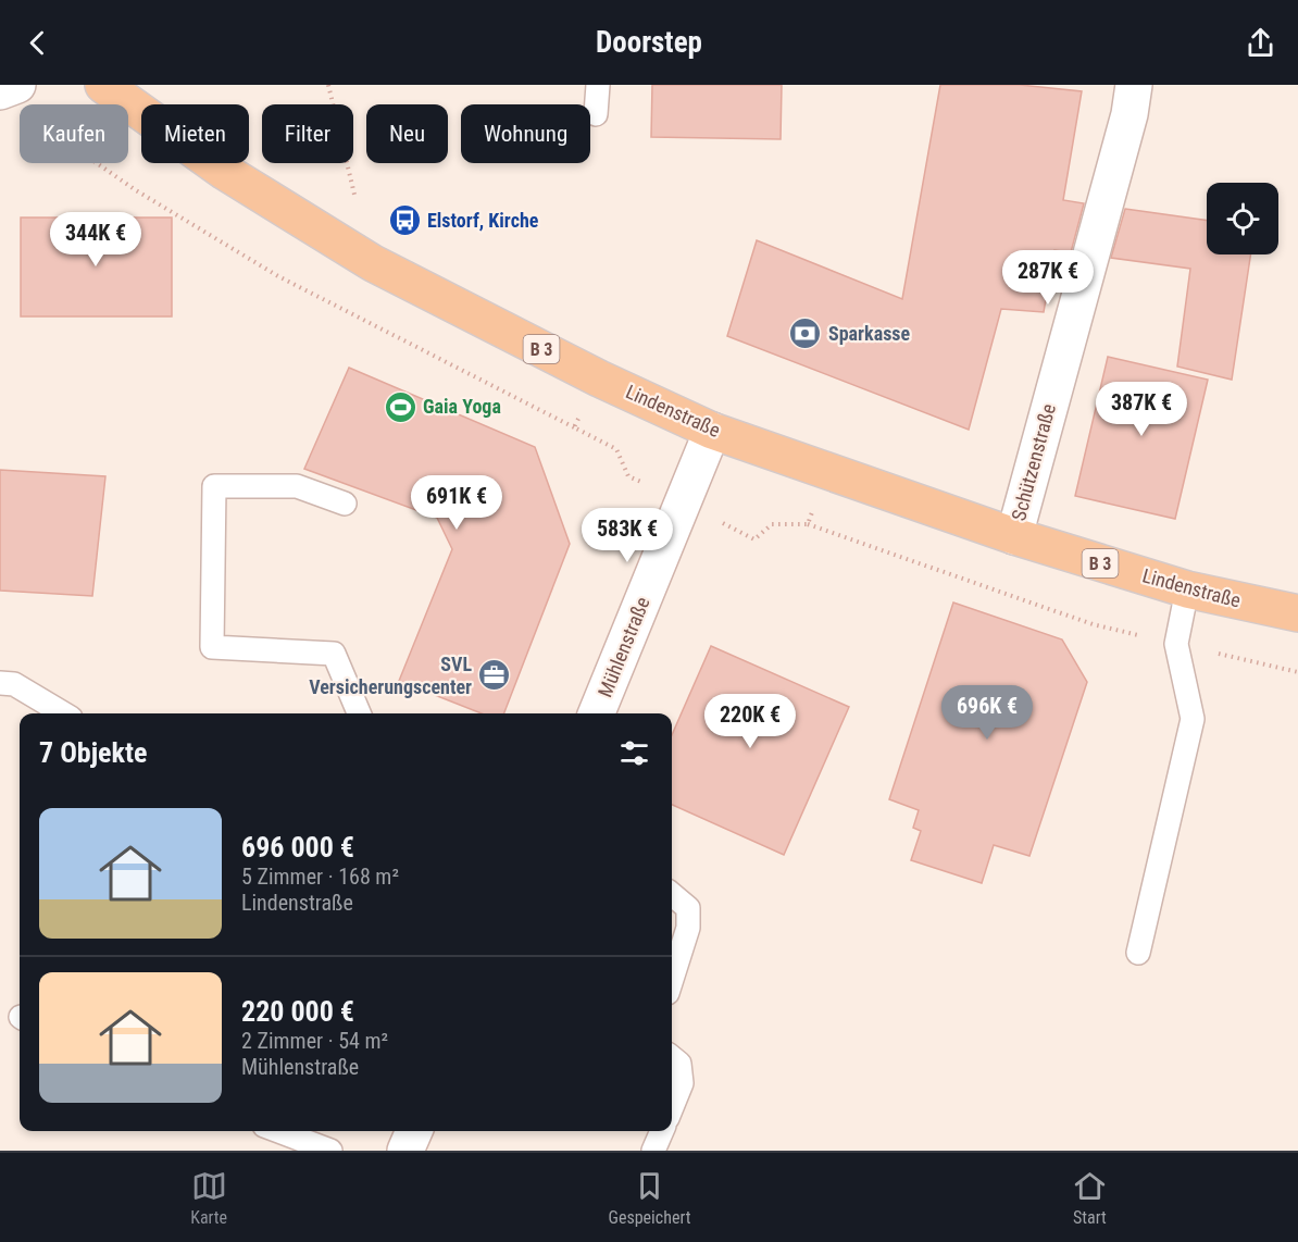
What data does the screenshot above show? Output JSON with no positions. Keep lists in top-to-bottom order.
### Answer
{
  "streets": {
    "main road": ["B 3", "Lindenstraße"],
    "street": ["Schützenstraße", "Mühlenstraße"]
  },
  "crossings": [
    ["Lindenstraße", "Schützenstraße"],
    ["Lindenstraße", "Mühlenstraße"]
  ],
  "places": {
    "bus stop": ["Elstorf, Kirche"],
    "bank": ["Sparkasse"],
    "sports": ["Gaia Yoga"],
    "office": ["SVL Versicherungscenter"]
  },
  "page": {
    "header": "Doorstep",
    "chip": [
      "Kaufen",
      "Mieten",
      "Filter",
      "Neu",
      "Wohnung"
    ],
    "price": [
      "344K €",
      "287K €",
      "387K €",
      "691K €",
      "583K €",
      "696K €",
      "220K €"
    ],
    "heading": "7 Objekte",
    "list": [
      {
        "name": "696 000 €",
        "note": "5 Zimmer · 168 m² · Lindenstraße"
      },
      {
        "name": "220 000 €",
        "note": "2 Zimmer · 54 m² · Mühlenstraße"
      }
    ],
    "tabs": ["Karte", "Gespeichert", "Start"]
  }
}
